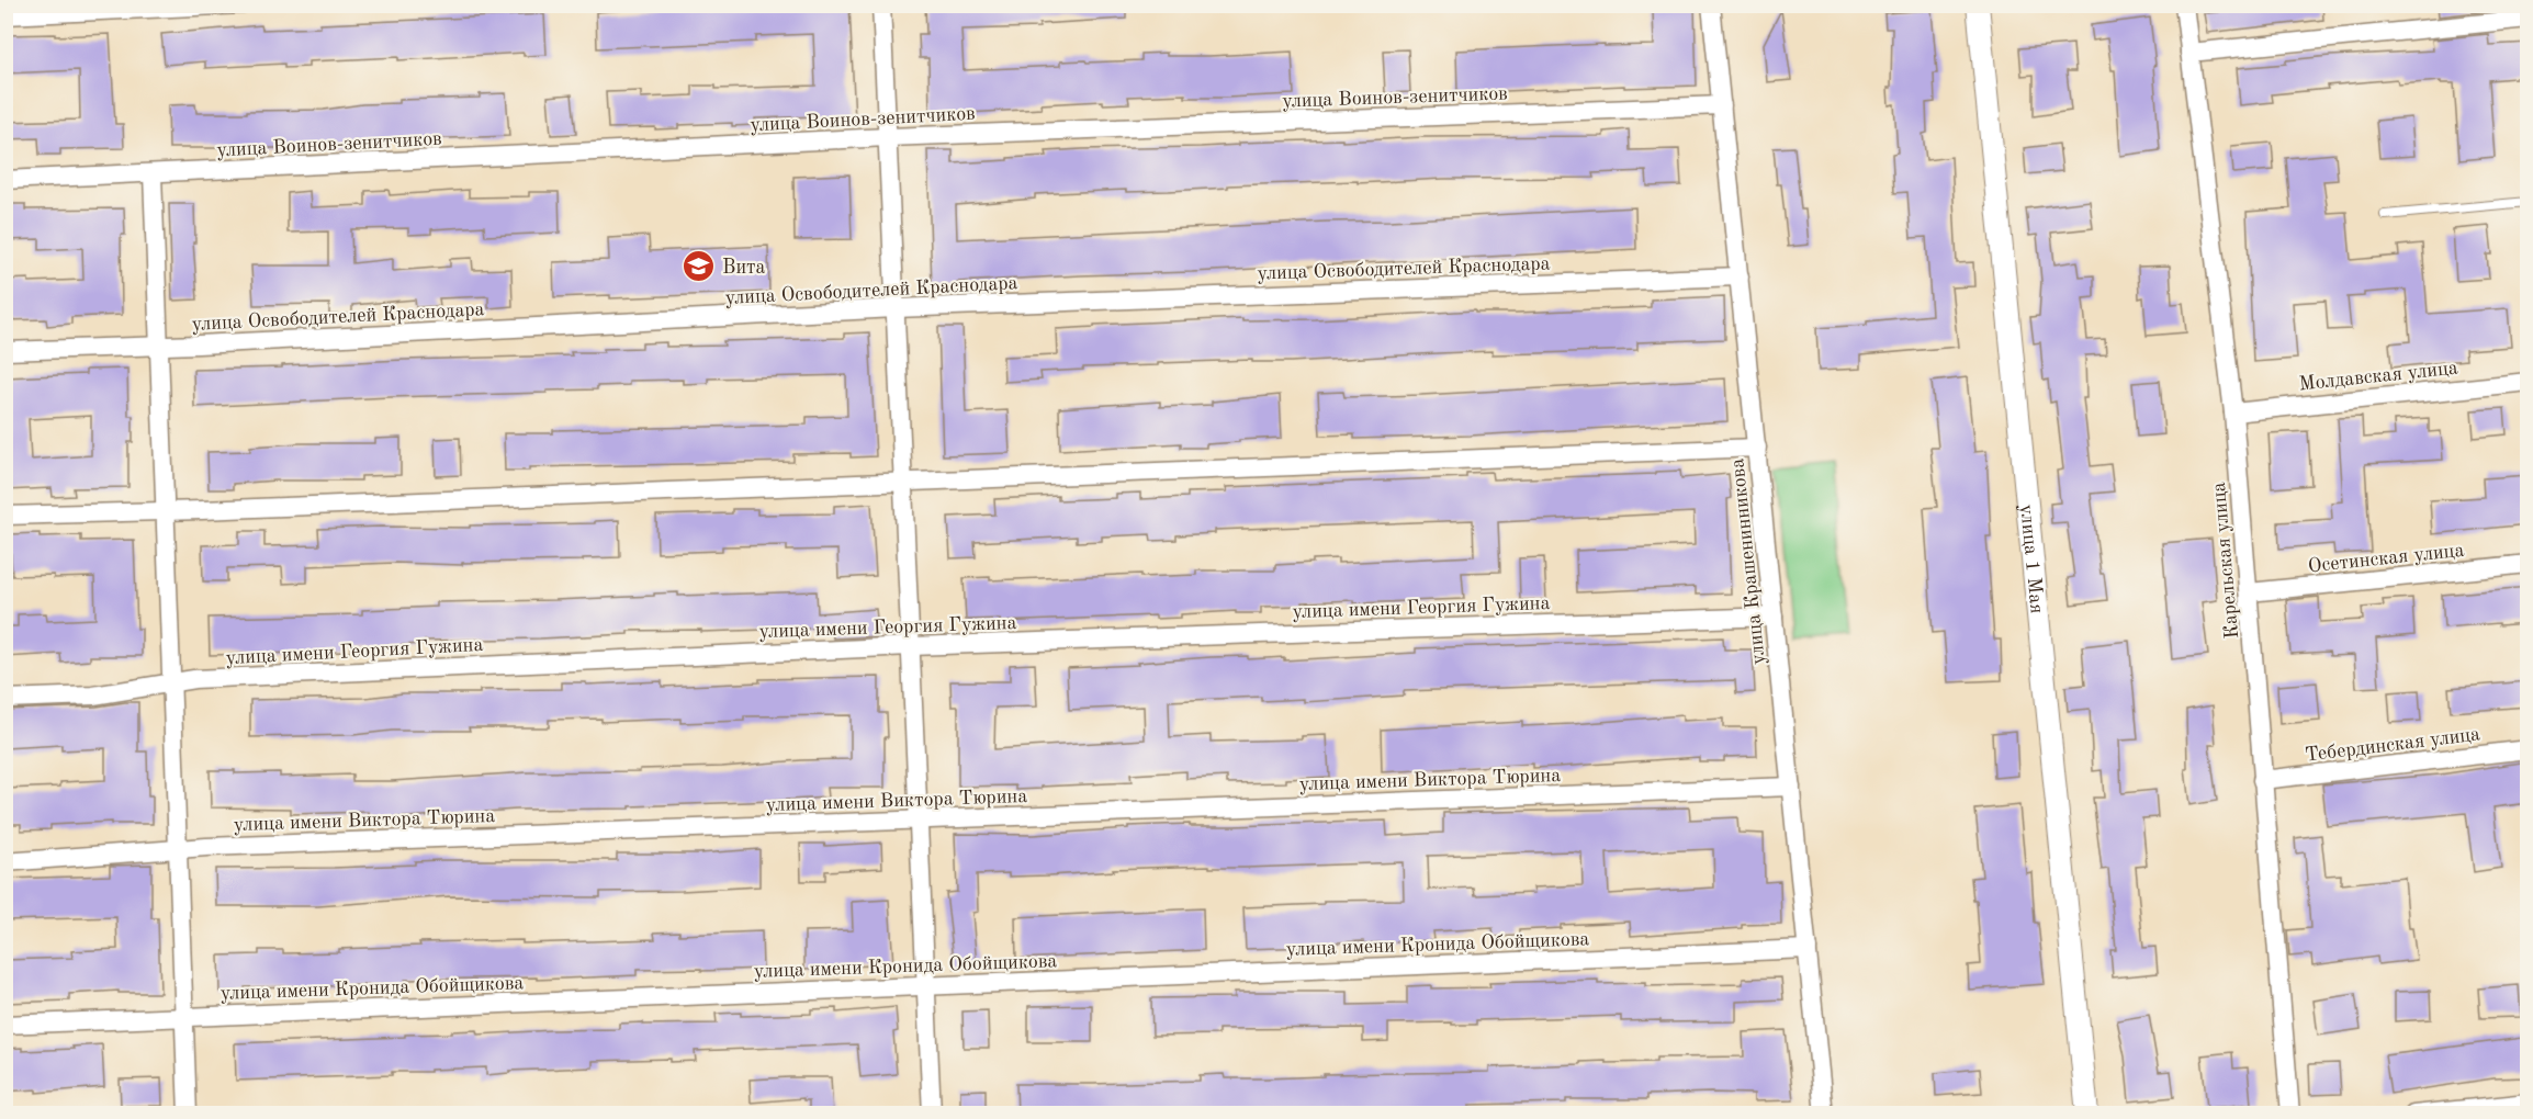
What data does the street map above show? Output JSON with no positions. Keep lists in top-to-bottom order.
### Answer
{
  "streets": {
    "street": [
      "улица Воинов-зенитчиков",
      "улица Освободителей Краснодара",
      "Молдавская улица",
      "Осетинская улица",
      "улица 1 Мая",
      "Карельская улица",
      "улица Крашенинникова",
      "улица имени Георгия Гужина",
      "Тебердинская улица",
      "улица имени Виктора Тюрина",
      "улица имени Кронида Обойщикова"
    ]
  },
  "crossings": [
    ["улица Воинов-зенитчиков", "улица Крашенинникова"],
    ["улица Освободителей Краснодара", "улица Крашенинникова"],
    ["Молдавская улица", "Карельская улица"],
    ["Осетинская улица", "Карельская улица"],
    ["Карельская улица", "Тебердинская улица"],
    ["улица Крашенинникова", "улица имени Георгия Гужина"],
    ["улица Крашенинникова", "улица имени Виктора Тюрина"],
    ["улица Крашенинникова", "улица имени Кронида Обойщикова"]
  ],
  "places": {
    "school or university": ["Вита"]
  }
}
